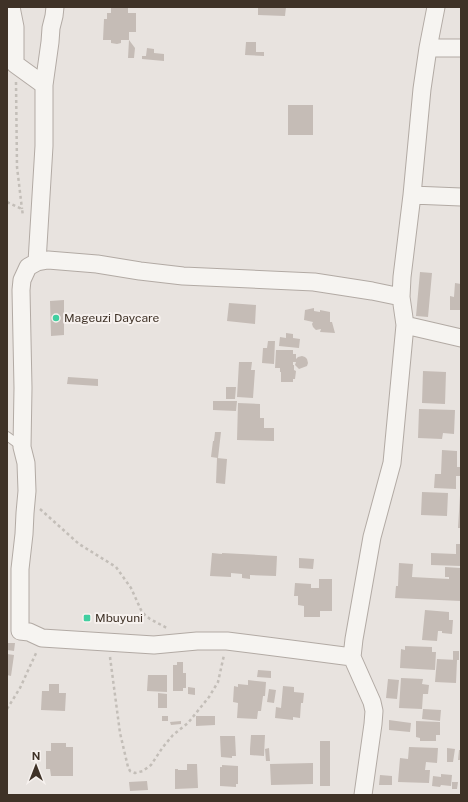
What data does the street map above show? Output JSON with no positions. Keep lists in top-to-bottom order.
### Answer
{
  "places": {
    "other": ["Mageuzi Daycare"],
    "transit": ["Mbuyuni"]
  },
  "north": "top"
}
